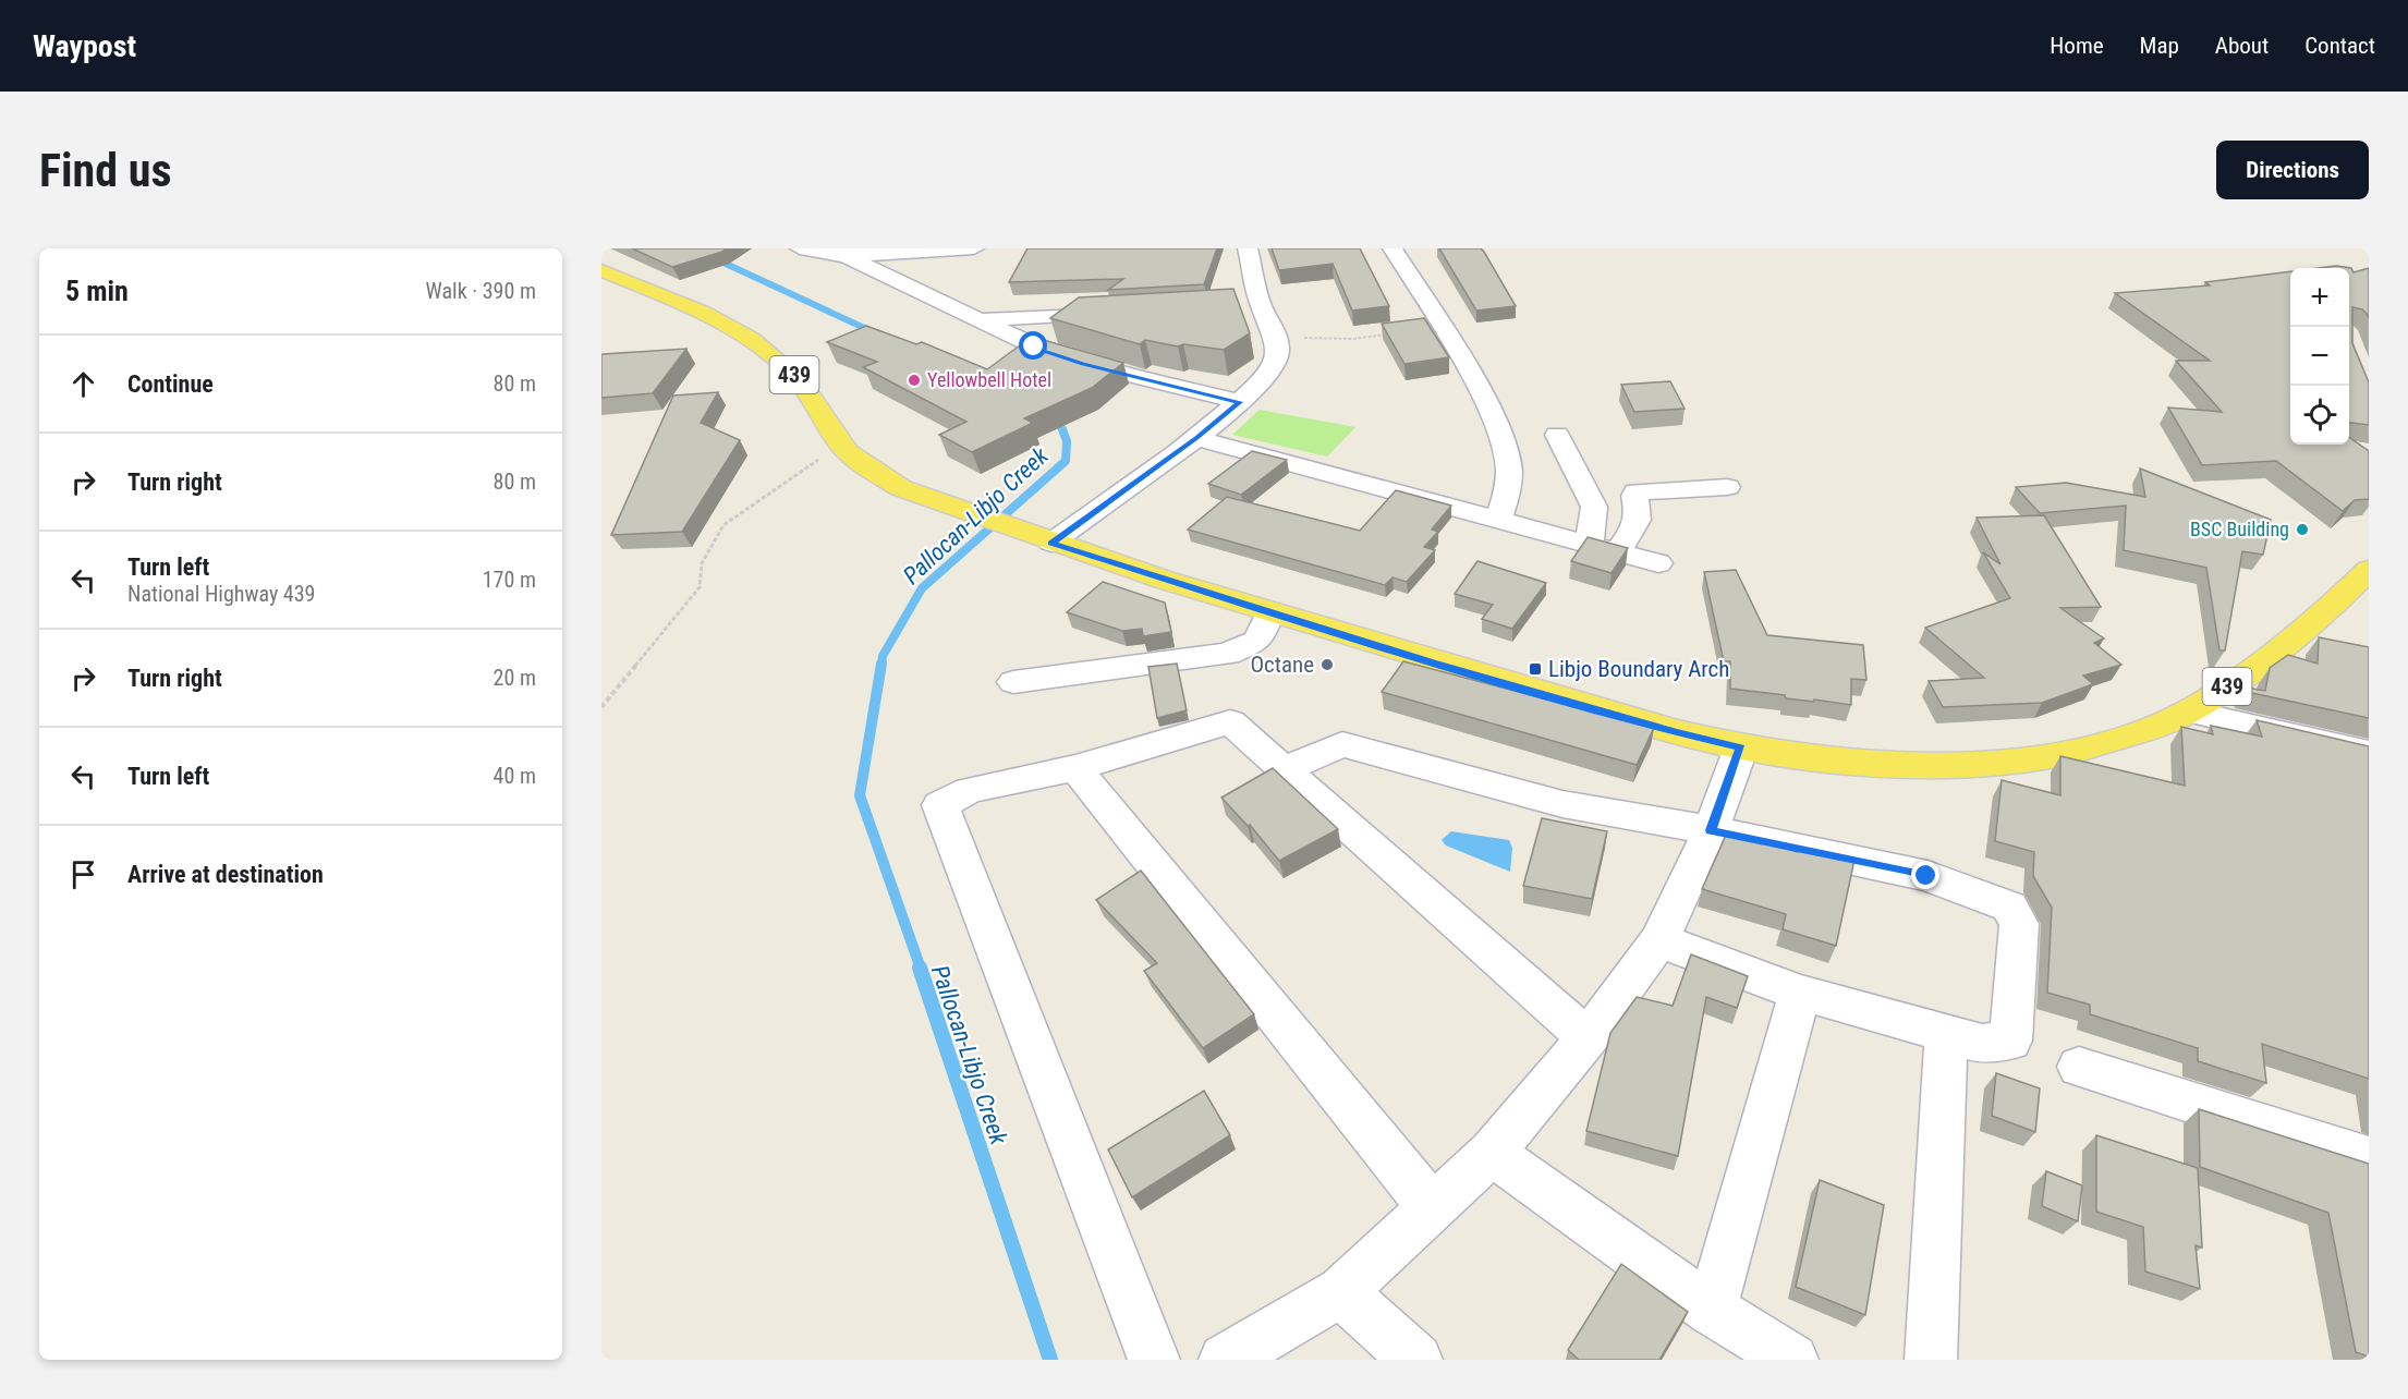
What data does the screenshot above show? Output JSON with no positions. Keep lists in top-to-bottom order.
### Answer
{
  "streets": {
    "main road": ["439"]
  },
  "water": ["Pallocan-Libjo Creek"],
  "places": {
    "other": ["Yellowbell Hotel", "BSC Building", "Octane"],
    "transit": ["Libjo Boundary Arch"]
  },
  "page": {
    "header": "Waypost",
    "nav": [
      "Home",
      "Map",
      "About",
      "Contact"
    ],
    "buttons": "Directions",
    "title": "Find us",
    "heading": ["5 min", "Walk · 390 m"],
    "map_buttons": ["+", "−"],
    "list": [
      ["Continue", "80 m"],
      ["Turn right", "80 m"],
      ["Turn left", "National Highway 439", "170 m"],
      ["Turn right", "20 m"],
      ["Turn left", "40 m"],
      "Arrive at destination"
    ]
  }
}
